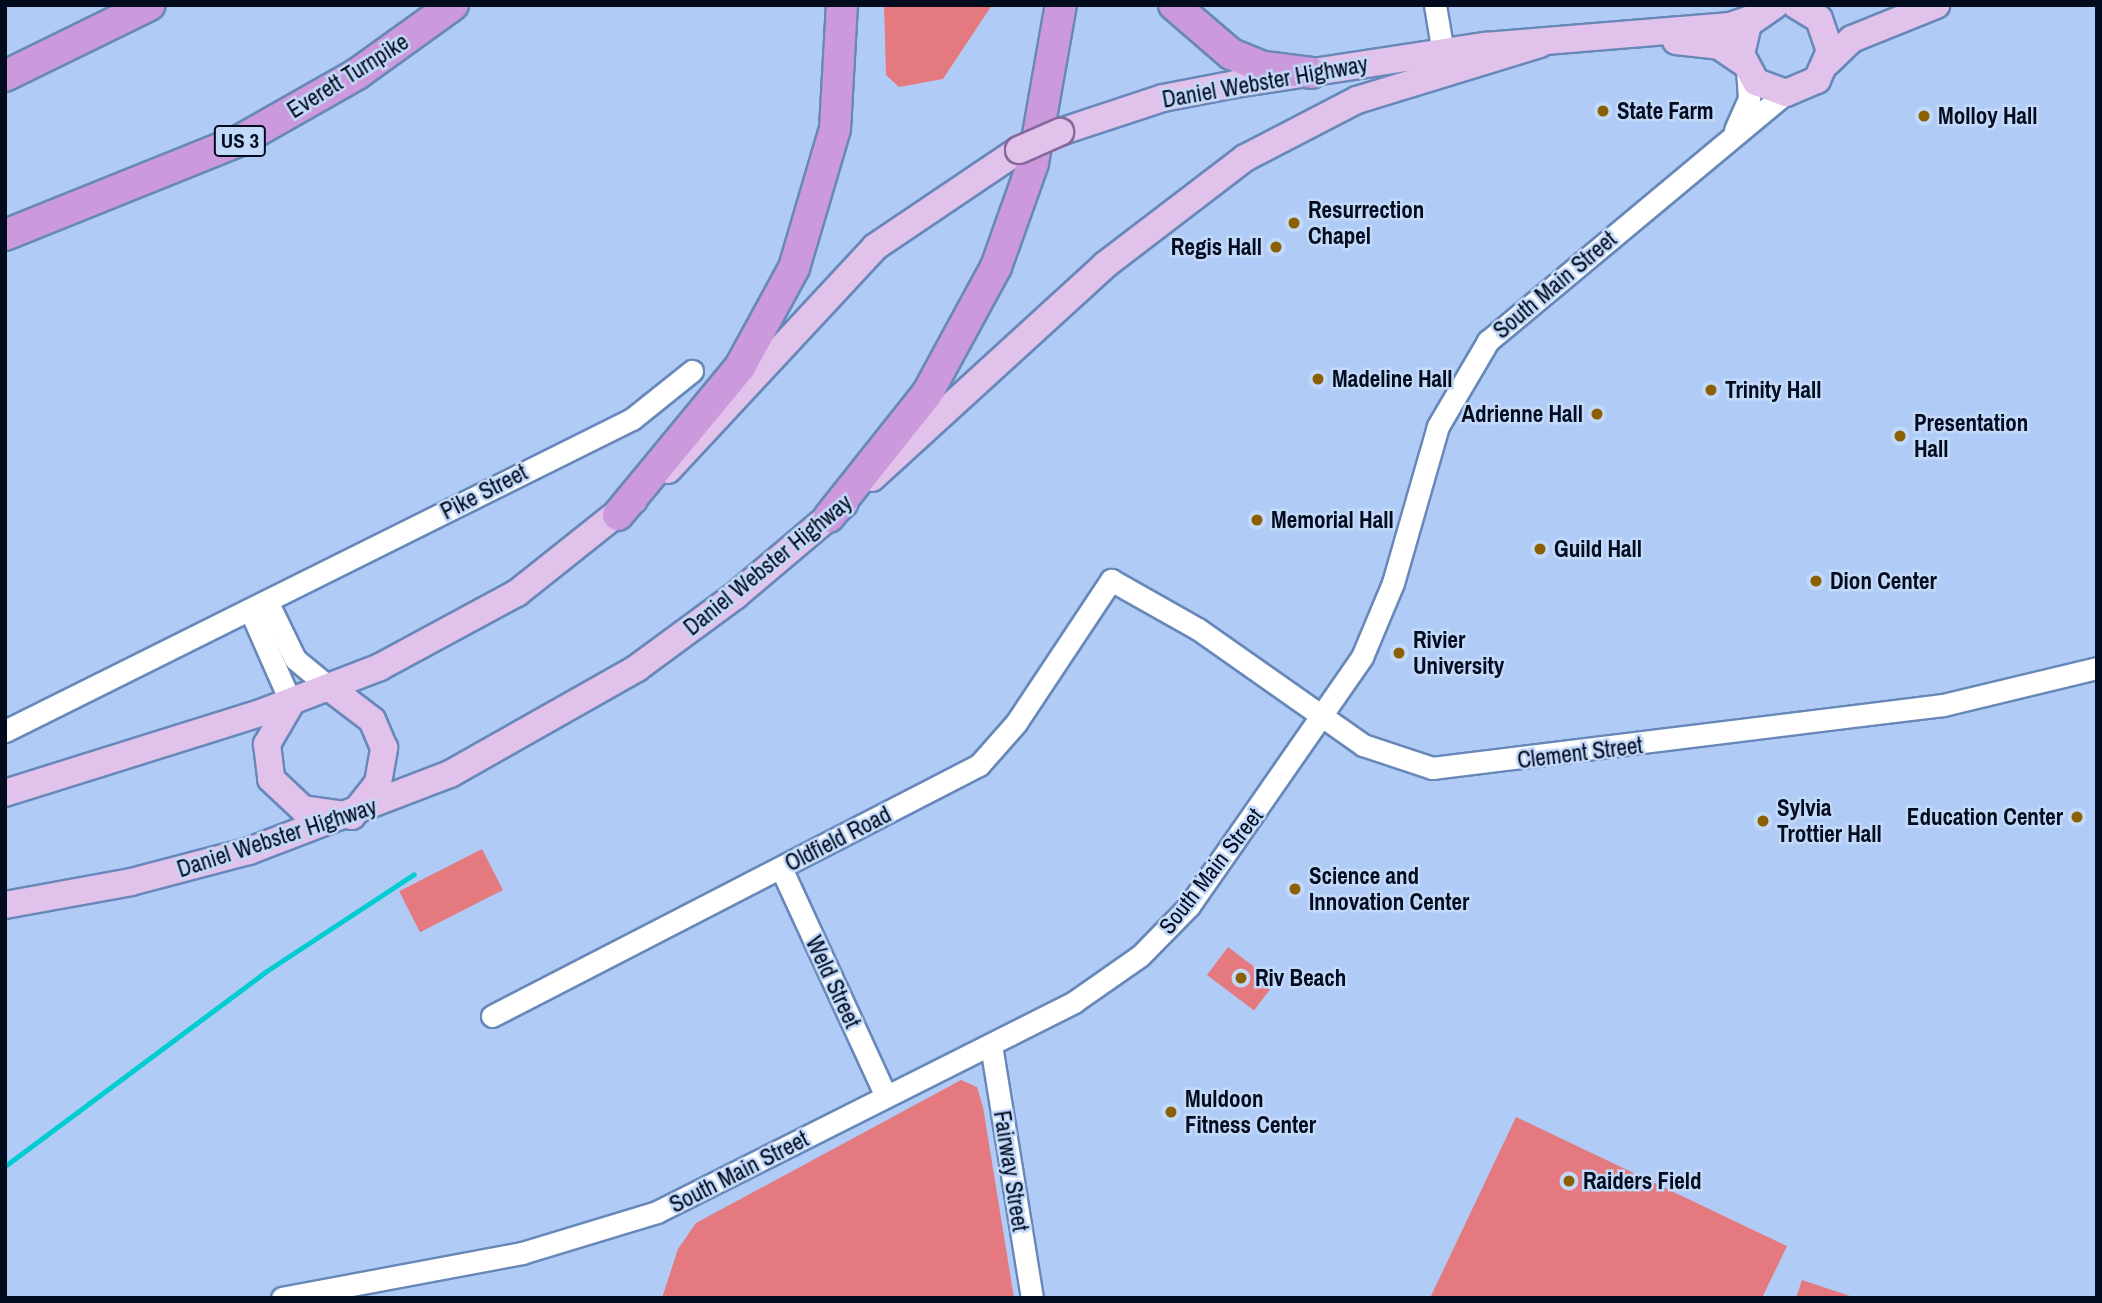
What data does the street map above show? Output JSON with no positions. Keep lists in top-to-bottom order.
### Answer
{
  "streets": {
    "highway": ["Everett Turnpike", "US 3"],
    "main road": ["Daniel Webster Highway"],
    "street": [
      "South Main Street",
      "Pike Street",
      "Clement Street",
      "Oldfield Road",
      "Weld Street",
      "Fairway Street"
    ]
  },
  "crossings": [
    ["South Main Street", "Clement Street"],
    ["South Main Street", "Weld Street"],
    ["South Main Street", "Fairway Street"],
    ["Clement Street", "Oldfield Road"],
    ["Oldfield Road", "Weld Street"]
  ],
  "places": [
    "State Farm",
    "Molloy Hall",
    "Resurrection Chapel",
    "Regis Hall",
    "Madeline Hall",
    "Trinity Hall",
    "Adrienne Hall",
    "Presentation Hall",
    "Memorial Hall",
    "Guild Hall",
    "Dion Center",
    "Rivier University",
    "Education Center",
    "Sylvia Trottier Hall",
    "Science and Innovation Center",
    "Riv Beach",
    "Muldoon Fitness Center",
    "Raiders Field"
  ]
}
